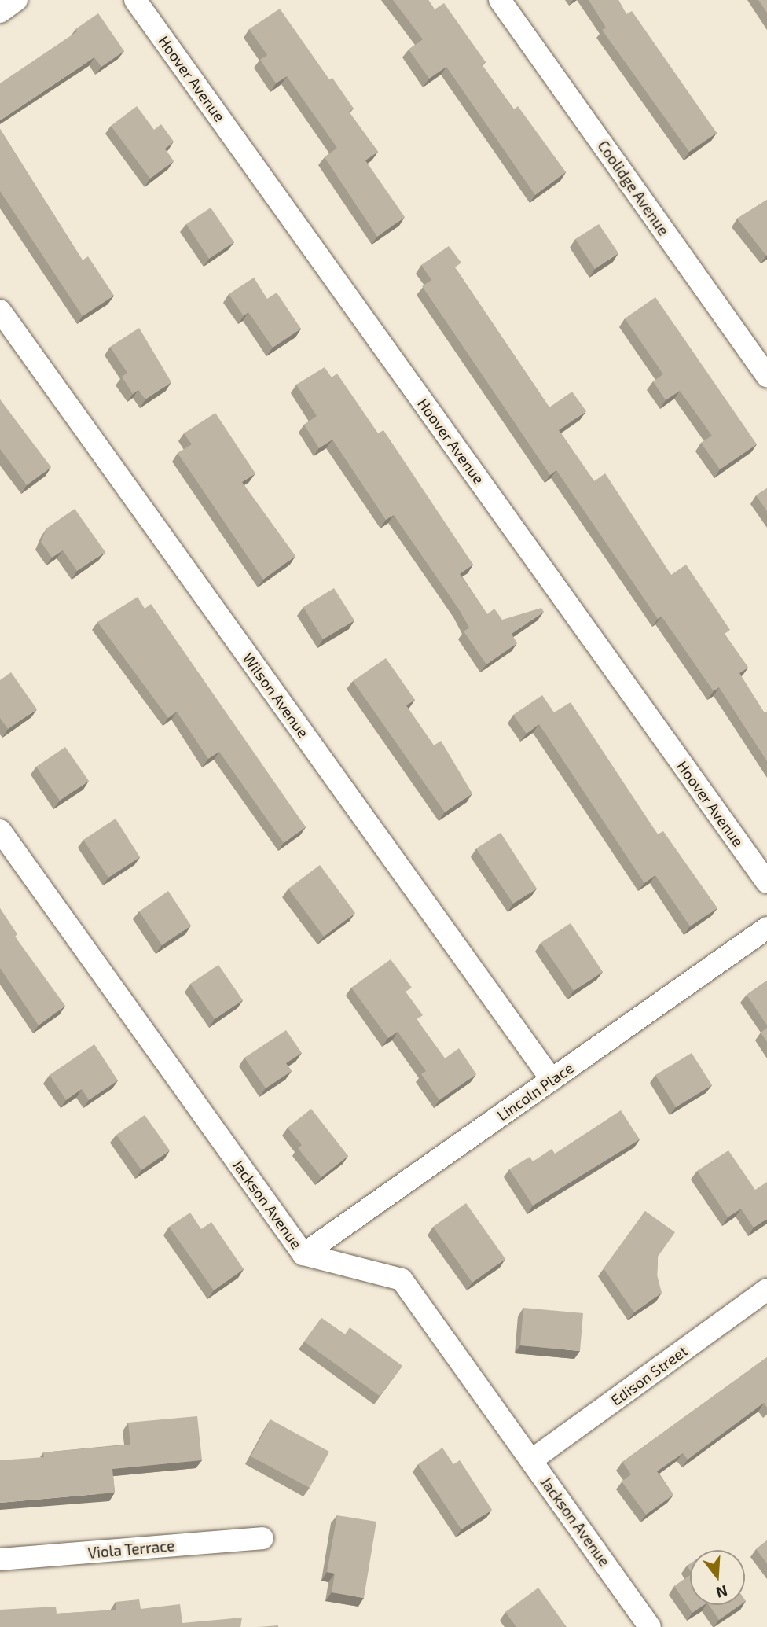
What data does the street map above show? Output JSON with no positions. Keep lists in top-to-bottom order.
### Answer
{
  "streets": {
    "street": [
      "Hoover Avenue",
      "Coolidge Avenue",
      "Wilson Avenue",
      "Lincoln Place",
      "Jackson Avenue",
      "Edison Street",
      "Viola Terrace"
    ]
  },
  "crossings": [
    ["Wilson Avenue", "Lincoln Place"],
    ["Lincoln Place", "Jackson Avenue"],
    ["Jackson Avenue", "Edison Street"]
  ],
  "north": "bottom"
}
